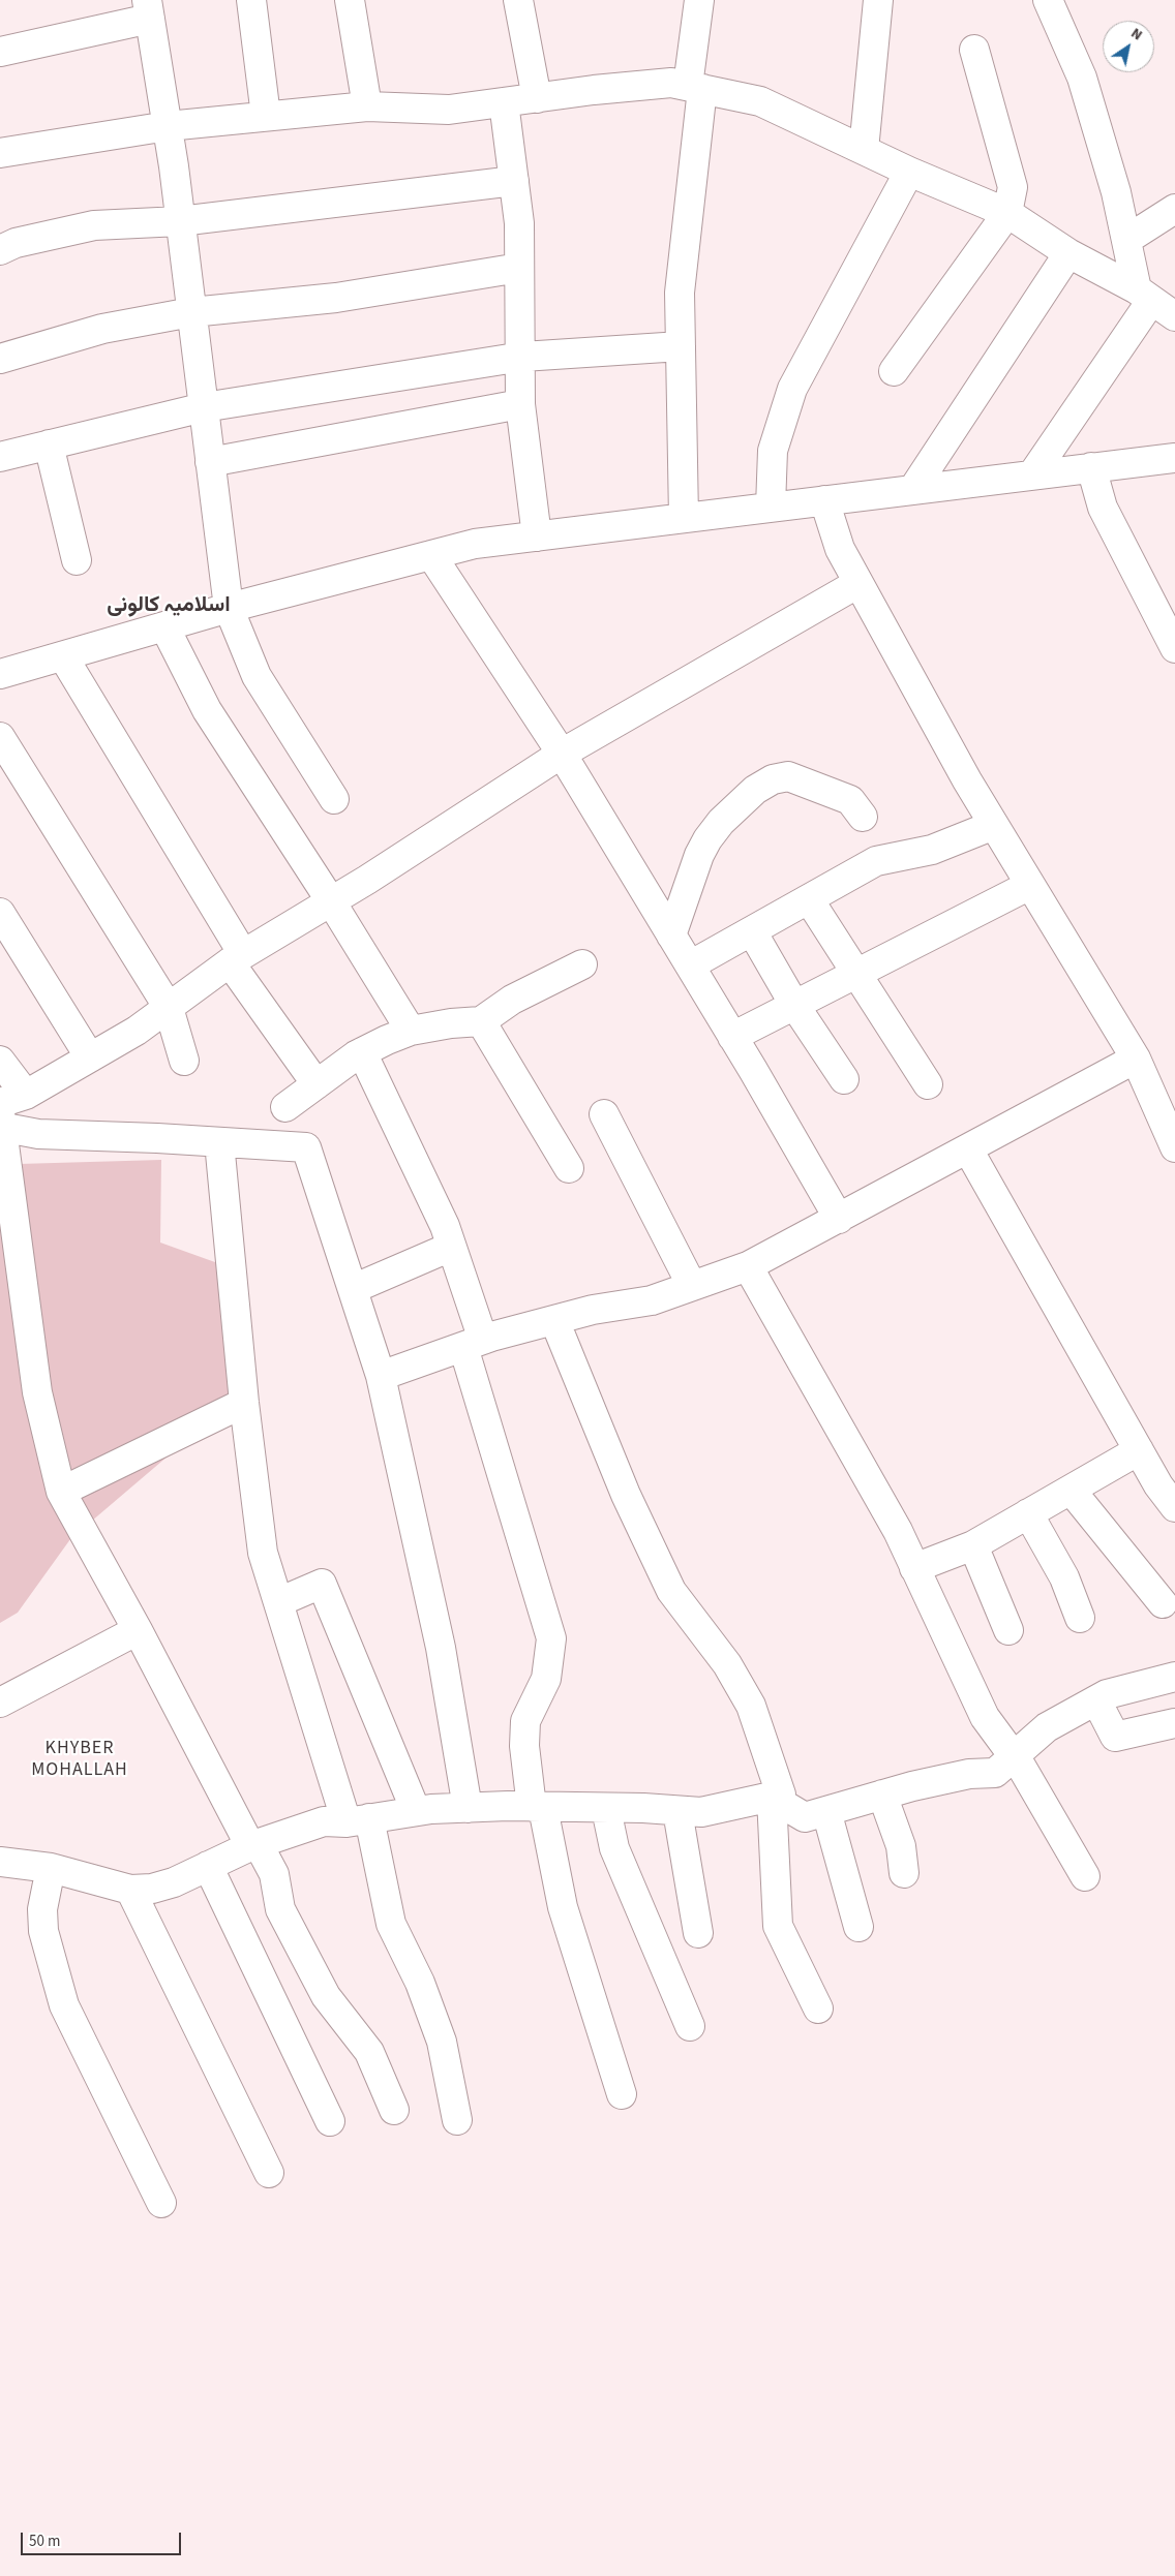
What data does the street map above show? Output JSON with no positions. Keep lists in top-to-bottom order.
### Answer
{
  "districts": ["اسلامیہ کالونی", "KHYBER MOHALLAH"],
  "scale_bar": "50 m",
  "north": "top right"
}
